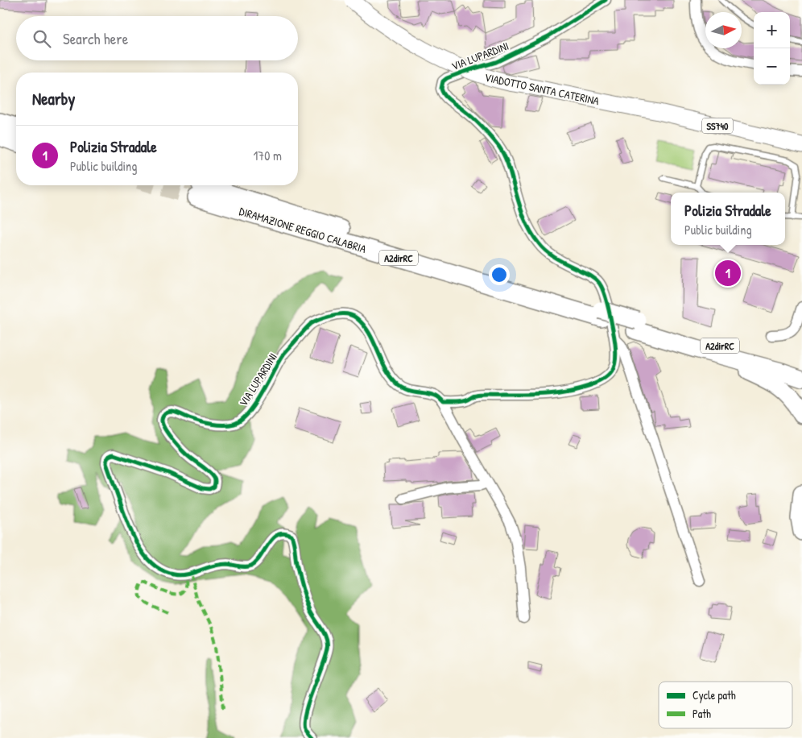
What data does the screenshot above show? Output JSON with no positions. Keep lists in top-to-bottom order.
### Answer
{
  "streets": {
    "highway": ["DIRAMAZIONE REGGIO CALABRIA", "A2dirRC"],
    "main road": ["VIADOTTO SANTA CATERINA", "SS740"],
    "street": ["VIA LUPARDINI"]
  },
  "legend": ["Cycle path", "Path"],
  "north": "right",
  "page": {
    "map_buttons": ["+", "−"],
    "search": "Search here",
    "heading": "Nearby",
    "list": [
      {
        "mark": "1",
        "name": "Polizia Stradale",
        "note": "Public building",
        "value": "170 m"
      }
    ],
    "popup": ["Polizia Stradale", "Public building"],
    "pins": "1"
  }
}
